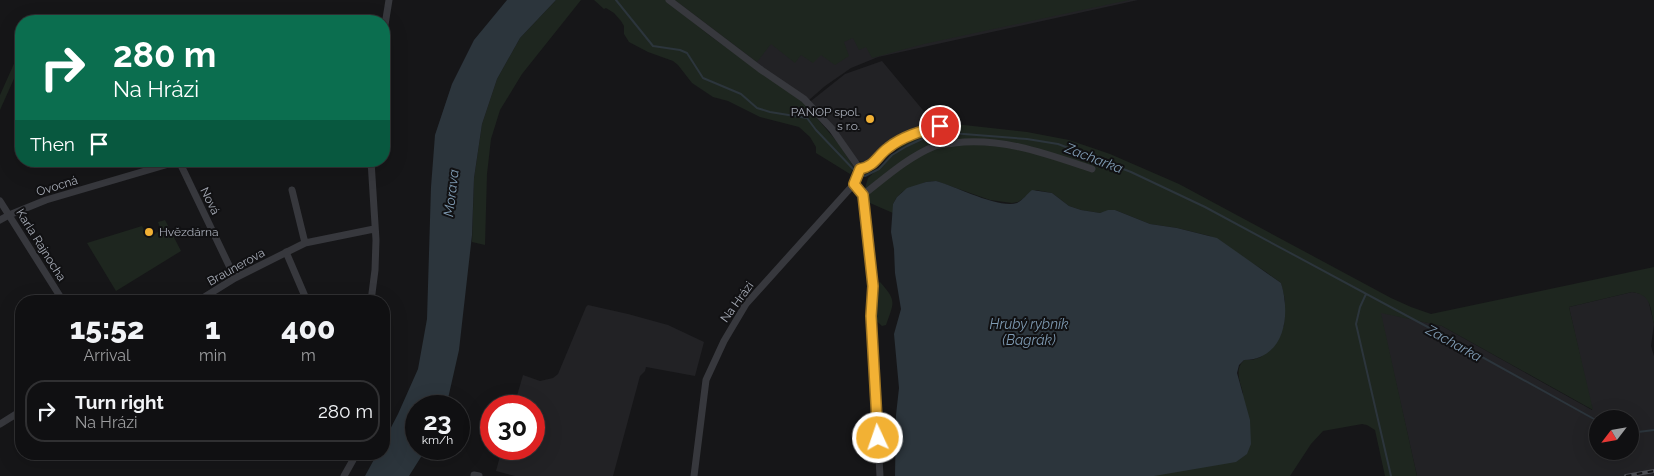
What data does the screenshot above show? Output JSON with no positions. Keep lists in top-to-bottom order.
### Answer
{
  "streets": {
    "street": [
      "Ovocná",
      "Nová",
      "Karla Rajnocha",
      "Braunerova",
      "Na Hrázi"
    ]
  },
  "crossings": [
    ["Ovocná", "Karla Rajnocha"],
    ["Nová", "Braunerova"]
  ],
  "water": ["Zacharka", "Morava", "Hrubý rybník (Bagrák)"],
  "places": ["PANOP spol. s r.o.", "Hvězdárna"],
  "north": "bottom left",
  "page": {
    "turn": ["280 m", "Na Hrázi"],
    "then": "Then",
    "eta": [
      "15:52",
      "Arrival",
      "1",
      "min",
      "400",
      "m"
    ],
    "list": [
      {
        "name": "Turn right",
        "note": "Na Hrázi",
        "value": "280 m"
      }
    ],
    "speed": "23 km/h",
    "limit": "30"
  }
}
